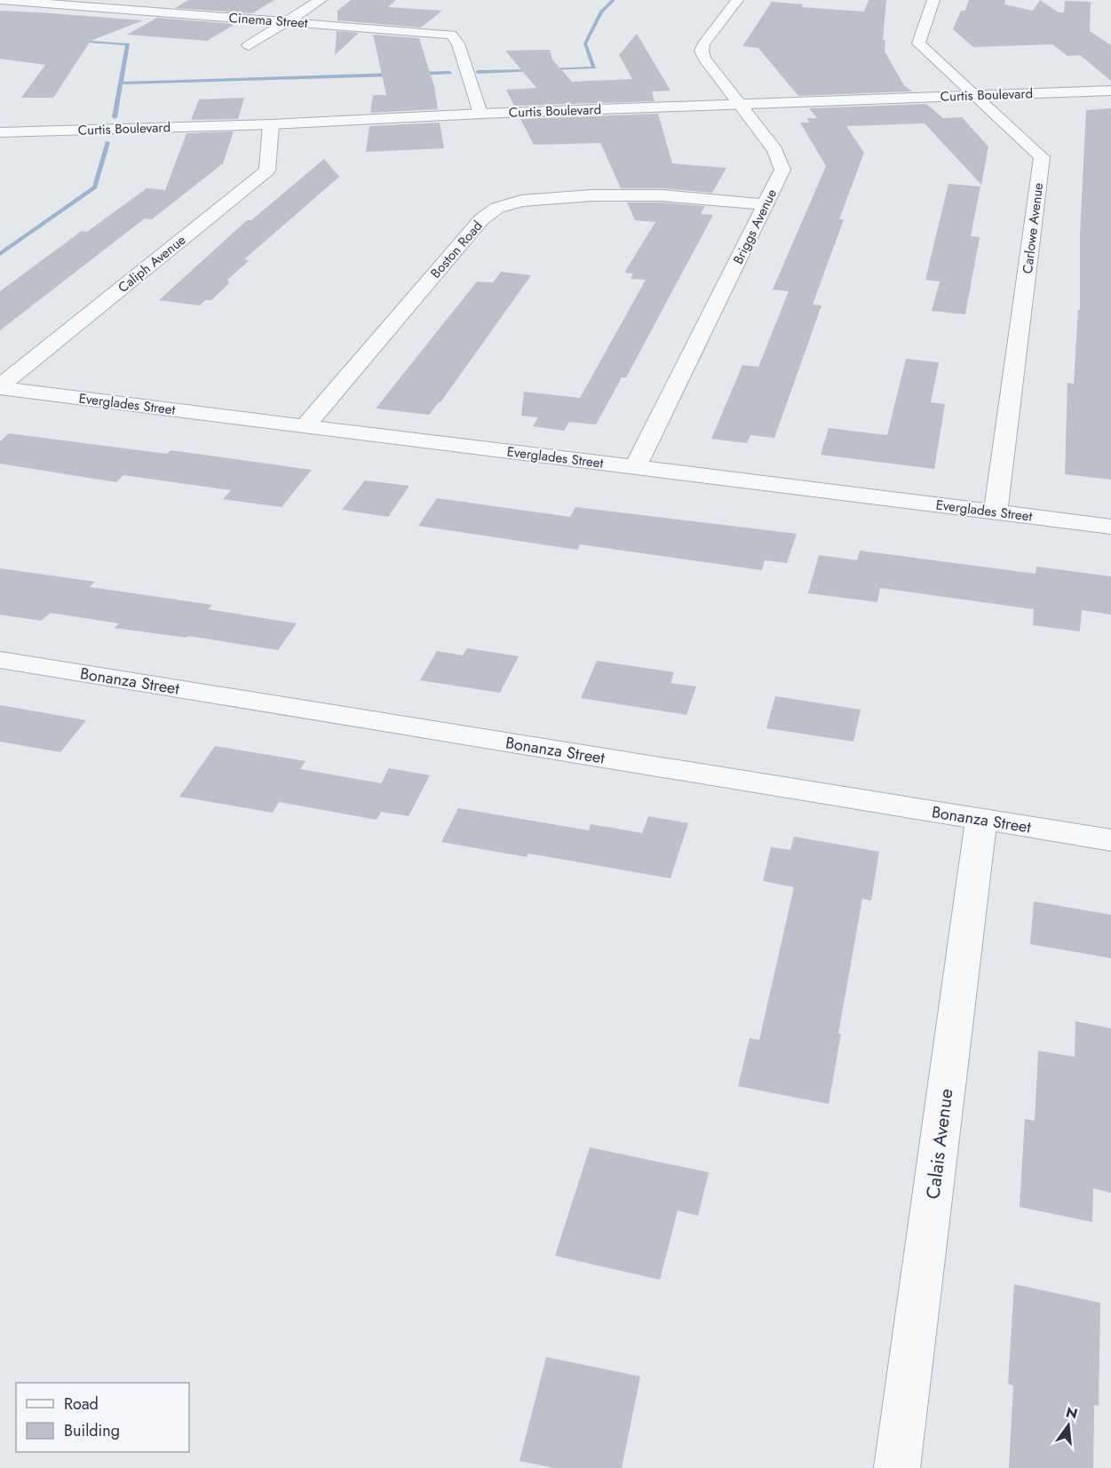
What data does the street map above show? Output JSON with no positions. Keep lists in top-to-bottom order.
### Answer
{
  "streets": {
    "street": [
      "Cinema Street",
      "Curtis Boulevard",
      "Briggs Avenue",
      "Carlowe Avenue",
      "Boston Road",
      "Caliph Avenue",
      "Everglades Street",
      "Bonanza Street",
      "Calais Avenue"
    ]
  },
  "crossings": [
    ["Cinema Street", "Curtis Boulevard"],
    ["Curtis Boulevard", "Briggs Avenue"],
    ["Curtis Boulevard", "Carlowe Avenue"],
    ["Curtis Boulevard", "Caliph Avenue"],
    ["Briggs Avenue", "Boston Road"],
    ["Briggs Avenue", "Everglades Street"],
    ["Carlowe Avenue", "Everglades Street"],
    ["Boston Road", "Everglades Street"],
    ["Caliph Avenue", "Everglades Street"],
    ["Bonanza Street", "Calais Avenue"]
  ],
  "legend": ["Road", "Building"],
  "north": "top"
}
